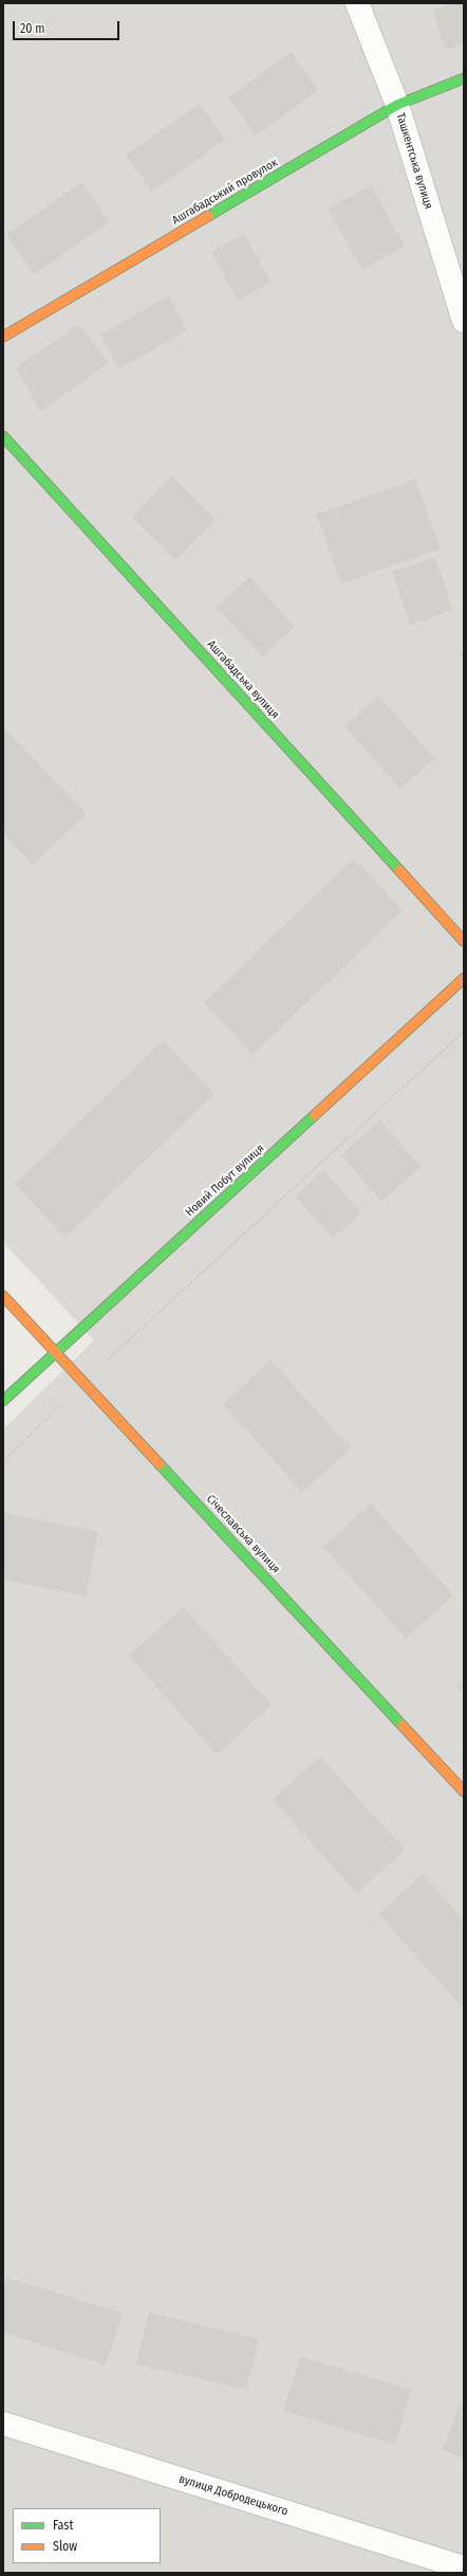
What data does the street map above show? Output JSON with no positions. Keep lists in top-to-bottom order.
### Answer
{
  "streets": {
    "street": [
      "Ташкентська вулиця",
      "Ашгабадський провулок",
      "Ашгабадська вулиця",
      "Новий Побут вулиця",
      "Січеславська вулиця",
      "вулиця Добродецького"
    ]
  },
  "crossings": [
    ["Ташкентська вулиця", "Ашгабадський провулок"],
    ["Новий Побут вулиця", "Січеславська вулиця"]
  ],
  "legend": ["Fast", "Slow"],
  "scale_bar": "20 m"
}
